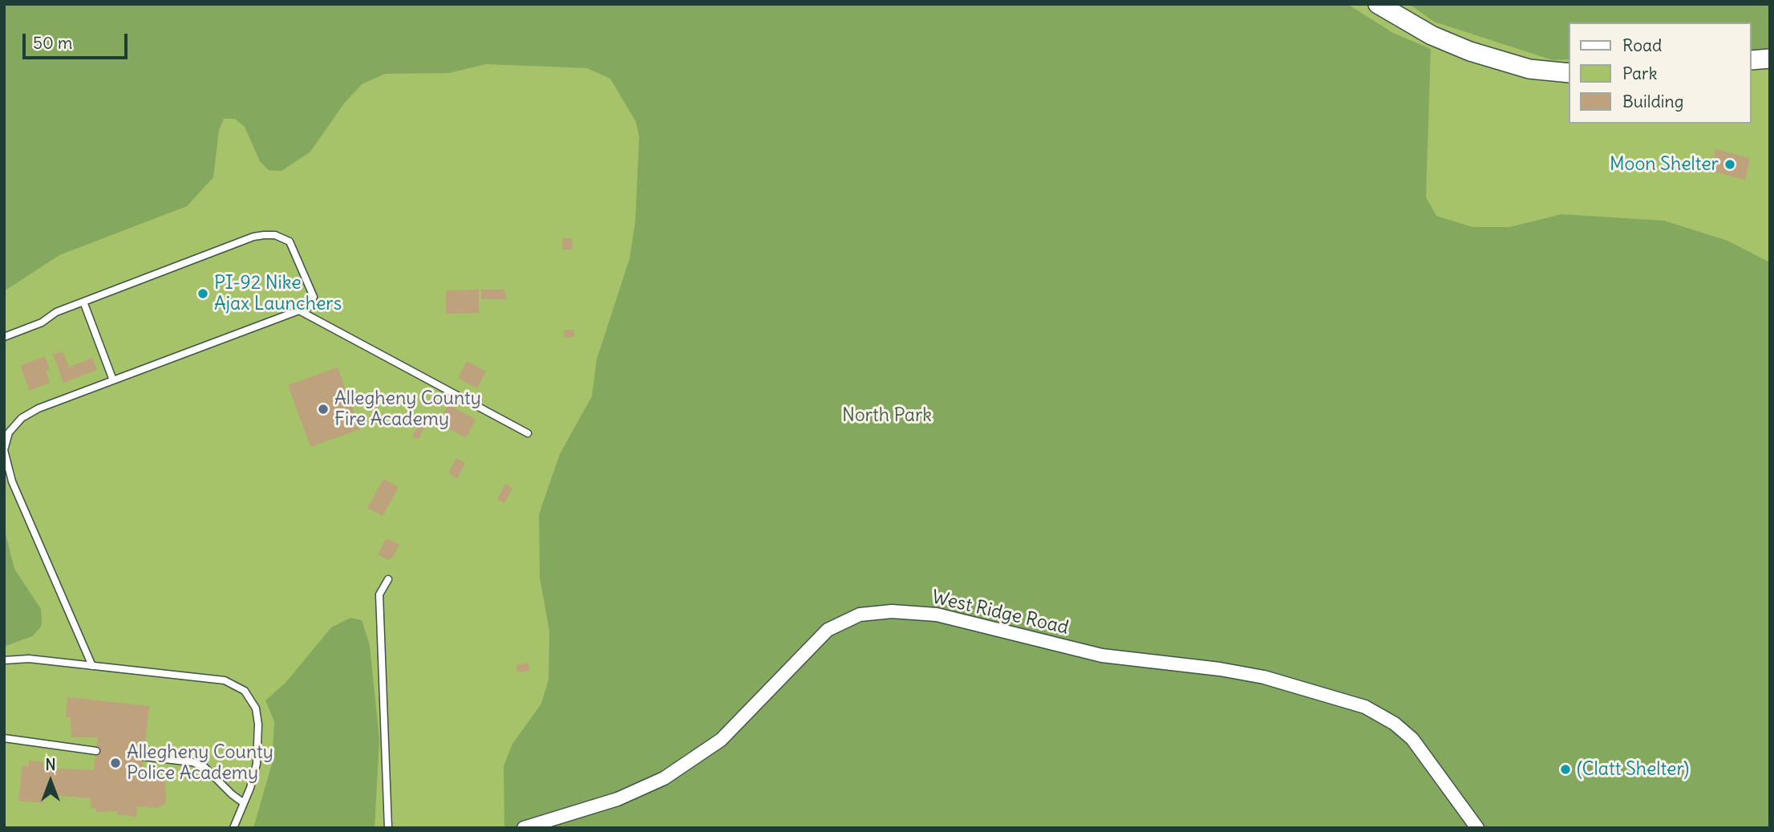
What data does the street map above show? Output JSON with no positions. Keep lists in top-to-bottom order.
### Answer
{
  "streets": {
    "street": ["West Ridge Road"]
  },
  "parks": ["North Park"],
  "places": [
    "Moon Shelter",
    "PI-92 Nike Ajax Launchers",
    "Allegheny County Fire Academy",
    "Allegheny County Police Academy",
    "(Clatt Shelter)"
  ],
  "legend": ["Road", "Park", "Building"],
  "scale_bar": "50 m",
  "north": "top"
}
